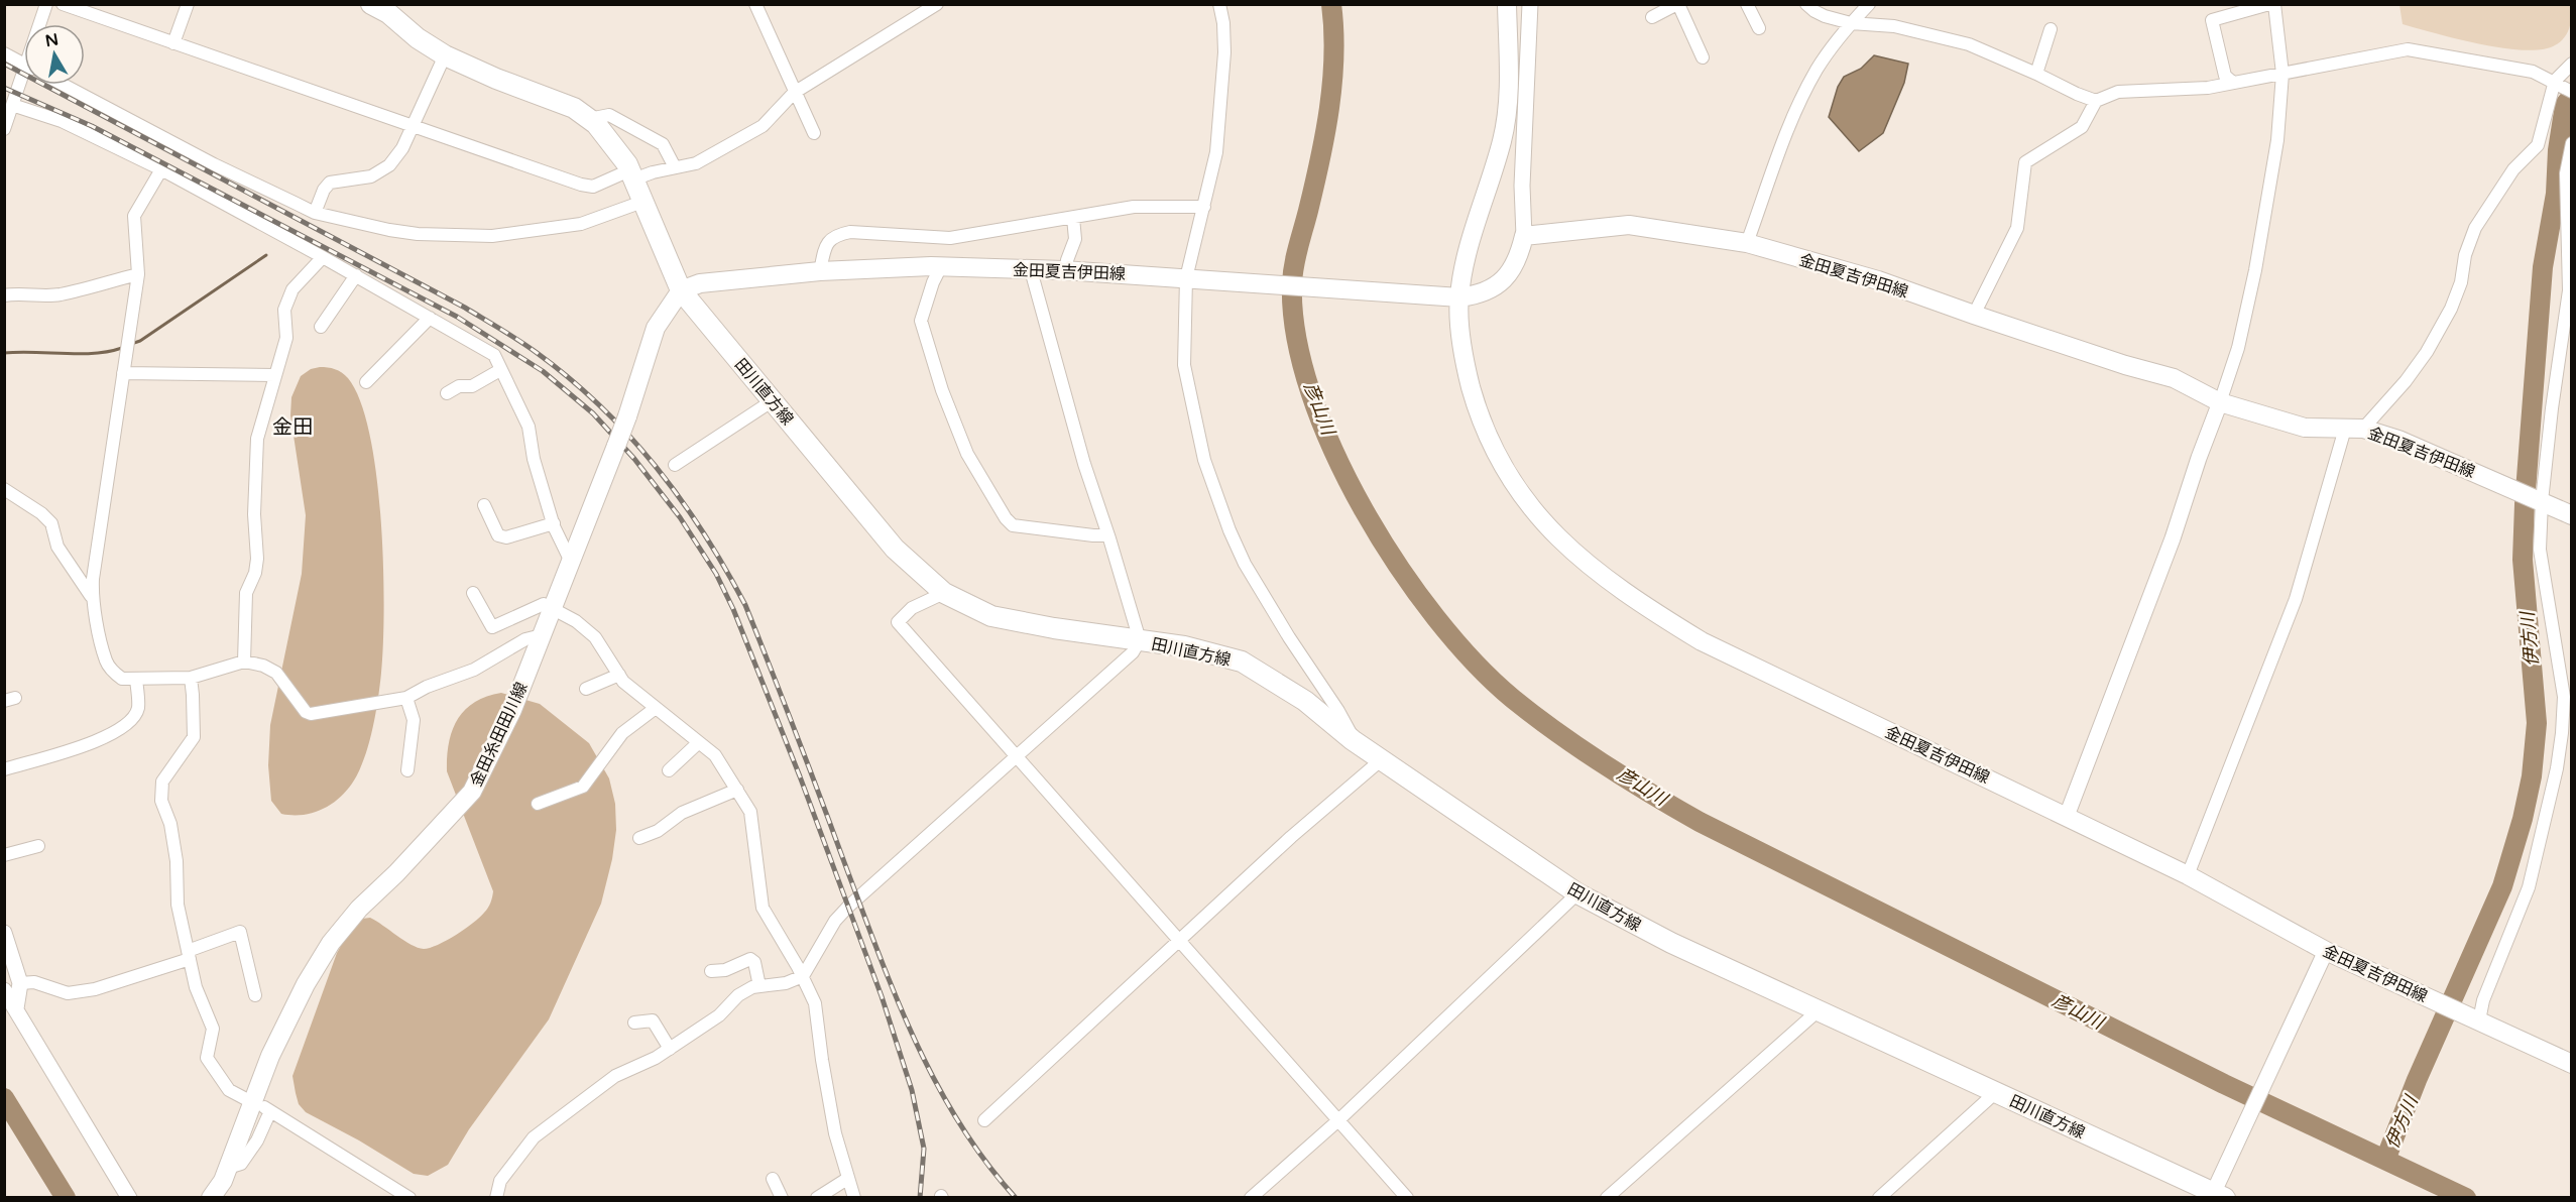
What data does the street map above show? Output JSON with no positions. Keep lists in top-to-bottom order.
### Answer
{
  "streets": {
    "main road": ["金田夏吉伊田線", "田川直方線", "金田糸田田川線"]
  },
  "crossings": [
    ["金田夏吉伊田線", "田川直方線"],
    ["金田夏吉伊田線", "金田糸田田川線"],
    ["田川直方線", "金田糸田田川線"]
  ],
  "districts": ["金田"],
  "water": ["彦山川", "伊方川"],
  "north": "top"
}
